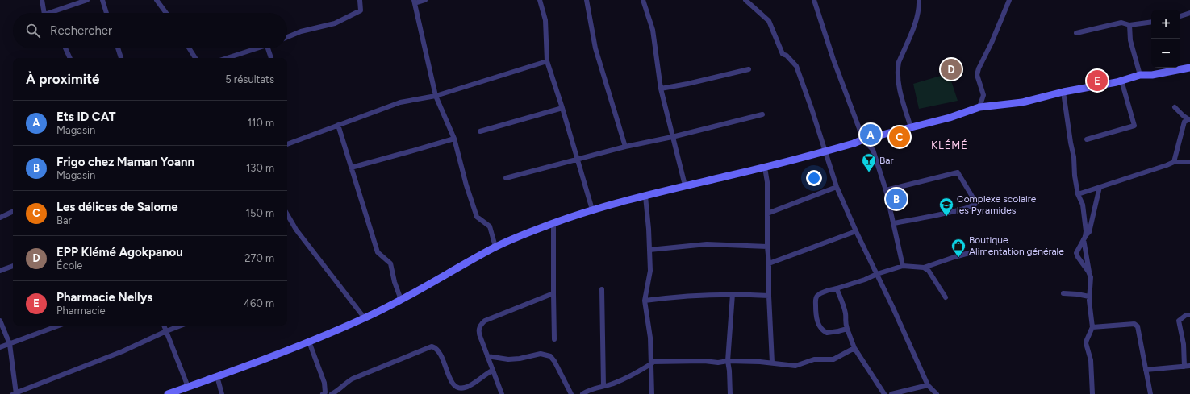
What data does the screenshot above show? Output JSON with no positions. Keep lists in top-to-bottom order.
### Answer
{
  "districts": ["KLÉMÉ"],
  "places": {
    "bar": ["Bar"],
    "school or university": ["Complexe scolaire les Pyramides"],
    "shop": ["Boutique Alimentation générale"]
  },
  "page": {
    "map_buttons": ["+", "−"],
    "search": "Rechercher",
    "pins": [
      "D",
      "E",
      "A",
      "C",
      "B"
    ],
    "heading": ["À proximité", "5 résultats"],
    "list": [
      {
        "mark": "A",
        "name": "Ets ID CAT",
        "note": "Magasin",
        "value": "110 m"
      },
      {
        "mark": "B",
        "name": "Frigo chez Maman Yoann",
        "note": "Magasin",
        "value": "130 m"
      },
      {
        "mark": "C",
        "name": "Les délices de Salome",
        "note": "Bar",
        "value": "150 m"
      },
      {
        "mark": "D",
        "name": "EPP Klémé Agokpanou",
        "note": "École",
        "value": "270 m"
      },
      {
        "mark": "E",
        "name": "Pharmacie Nellys",
        "note": "Pharmacie",
        "value": "460 m"
      }
    ]
  }
}
